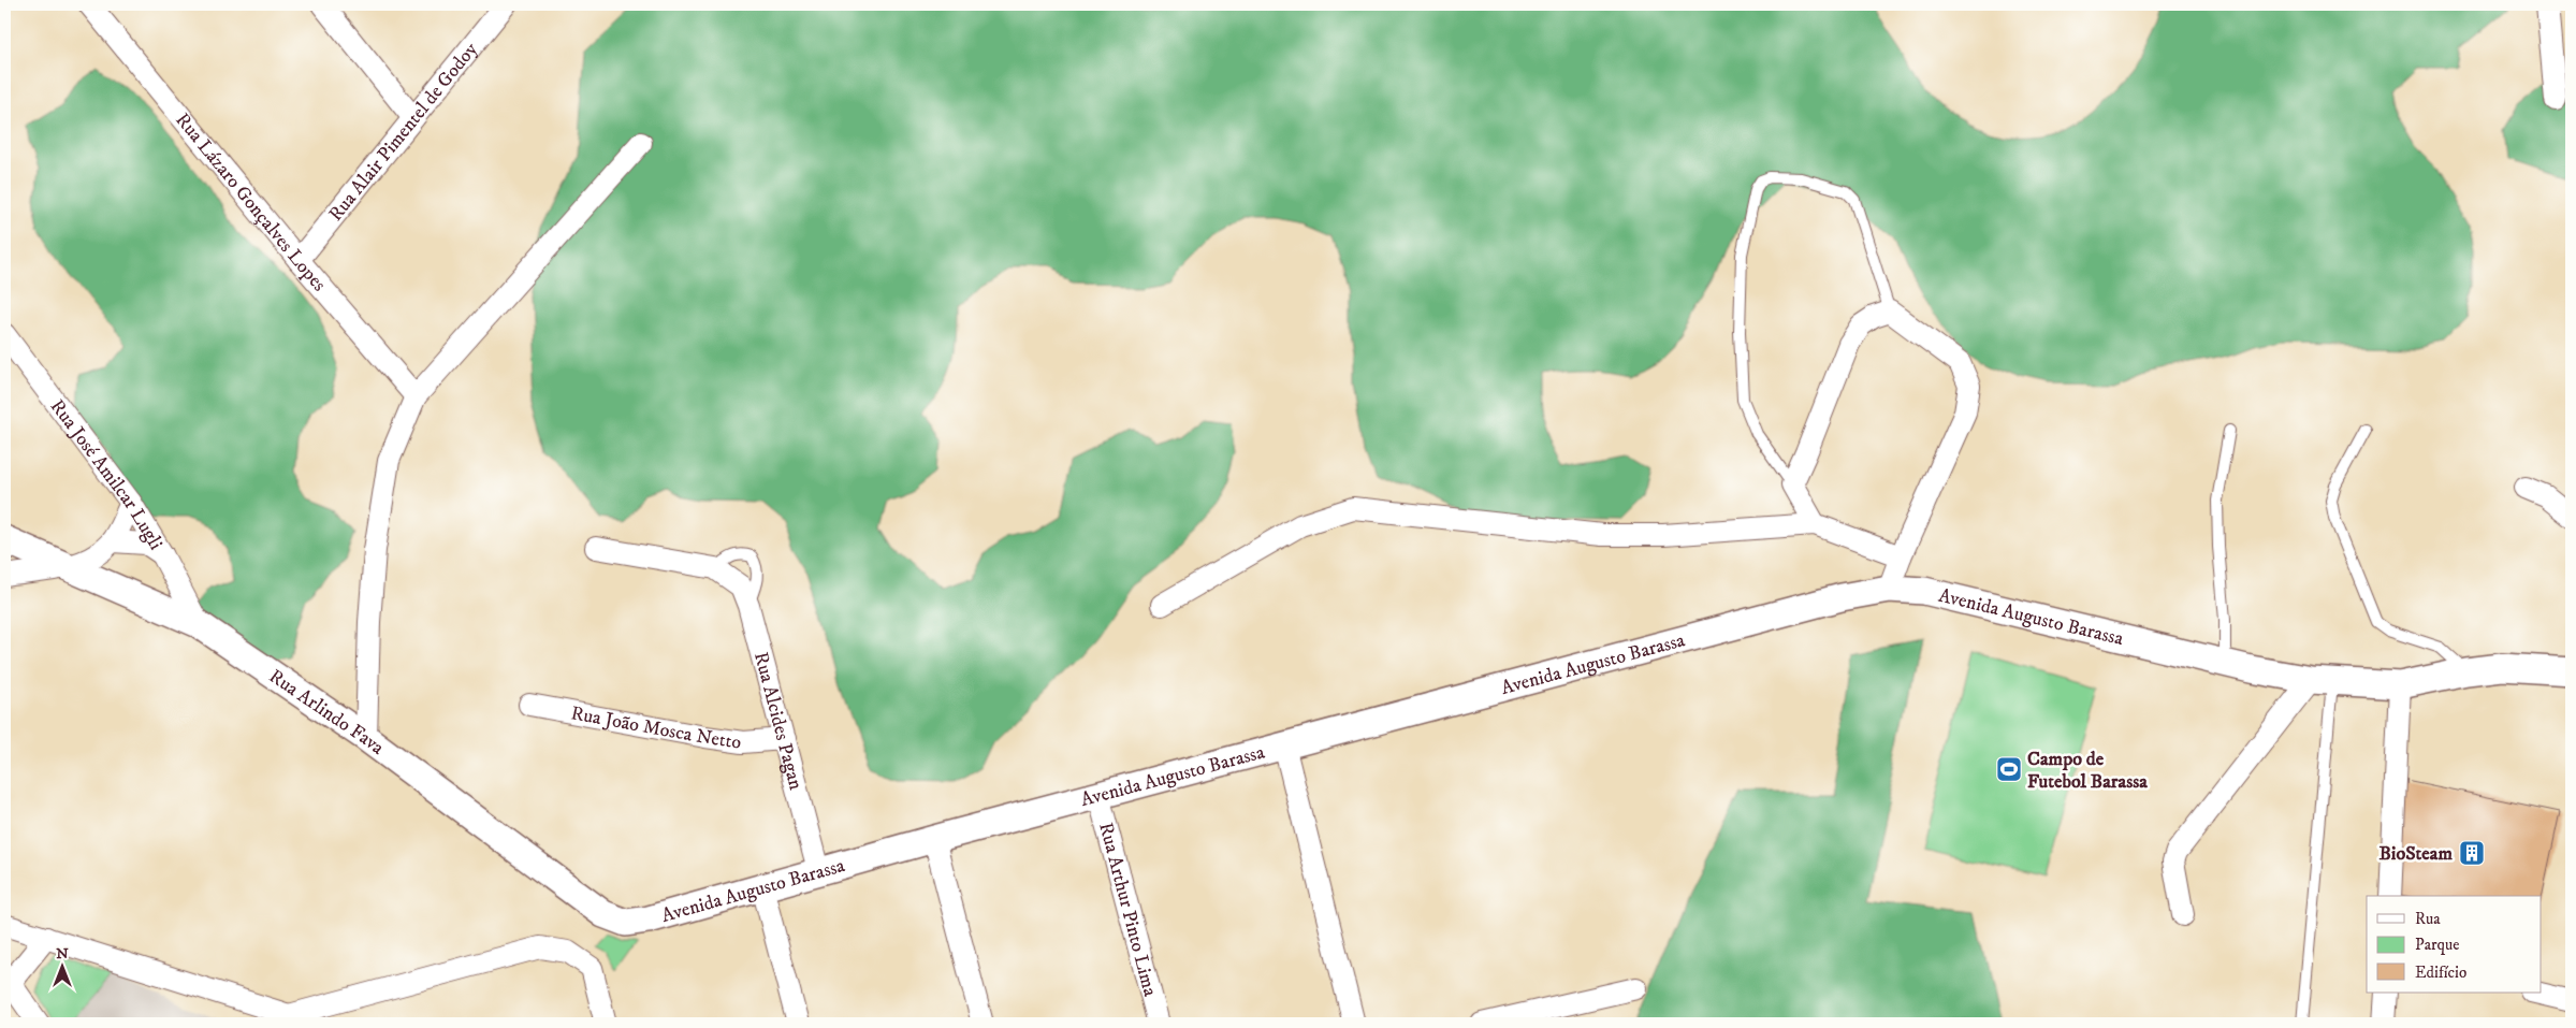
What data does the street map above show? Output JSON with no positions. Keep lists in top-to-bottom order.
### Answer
{
  "streets": {
    "street": [
      "Rua Alair Pimentel de Godoy",
      "Rua Lázaro Gonçalves Lopes",
      "Rua José Amilcar Lugli",
      "Avenida Augusto Barassa",
      "Rua Arlindo Fava",
      "Rua Alcides Pagan",
      "Rua João Mosca Netto",
      "Rua Arthur Pinto Lima"
    ]
  },
  "crossings": [
    ["Rua Alair Pimentel de Godoy", "Rua Lázaro Gonçalves Lopes"],
    ["Rua José Amilcar Lugli", "Rua Arlindo Fava"],
    ["Avenida Augusto Barassa", "Rua Arlindo Fava"],
    ["Avenida Augusto Barassa", "Rua Alcides Pagan"],
    ["Avenida Augusto Barassa", "Rua Arthur Pinto Lima"],
    ["Rua Alcides Pagan", "Rua João Mosca Netto"]
  ],
  "places": {
    "sports": ["Campo de Futebol Barassa"],
    "building": ["BioSteam"]
  },
  "legend": ["Rua", "Parque", "Edifício"],
  "north": "top"
}
